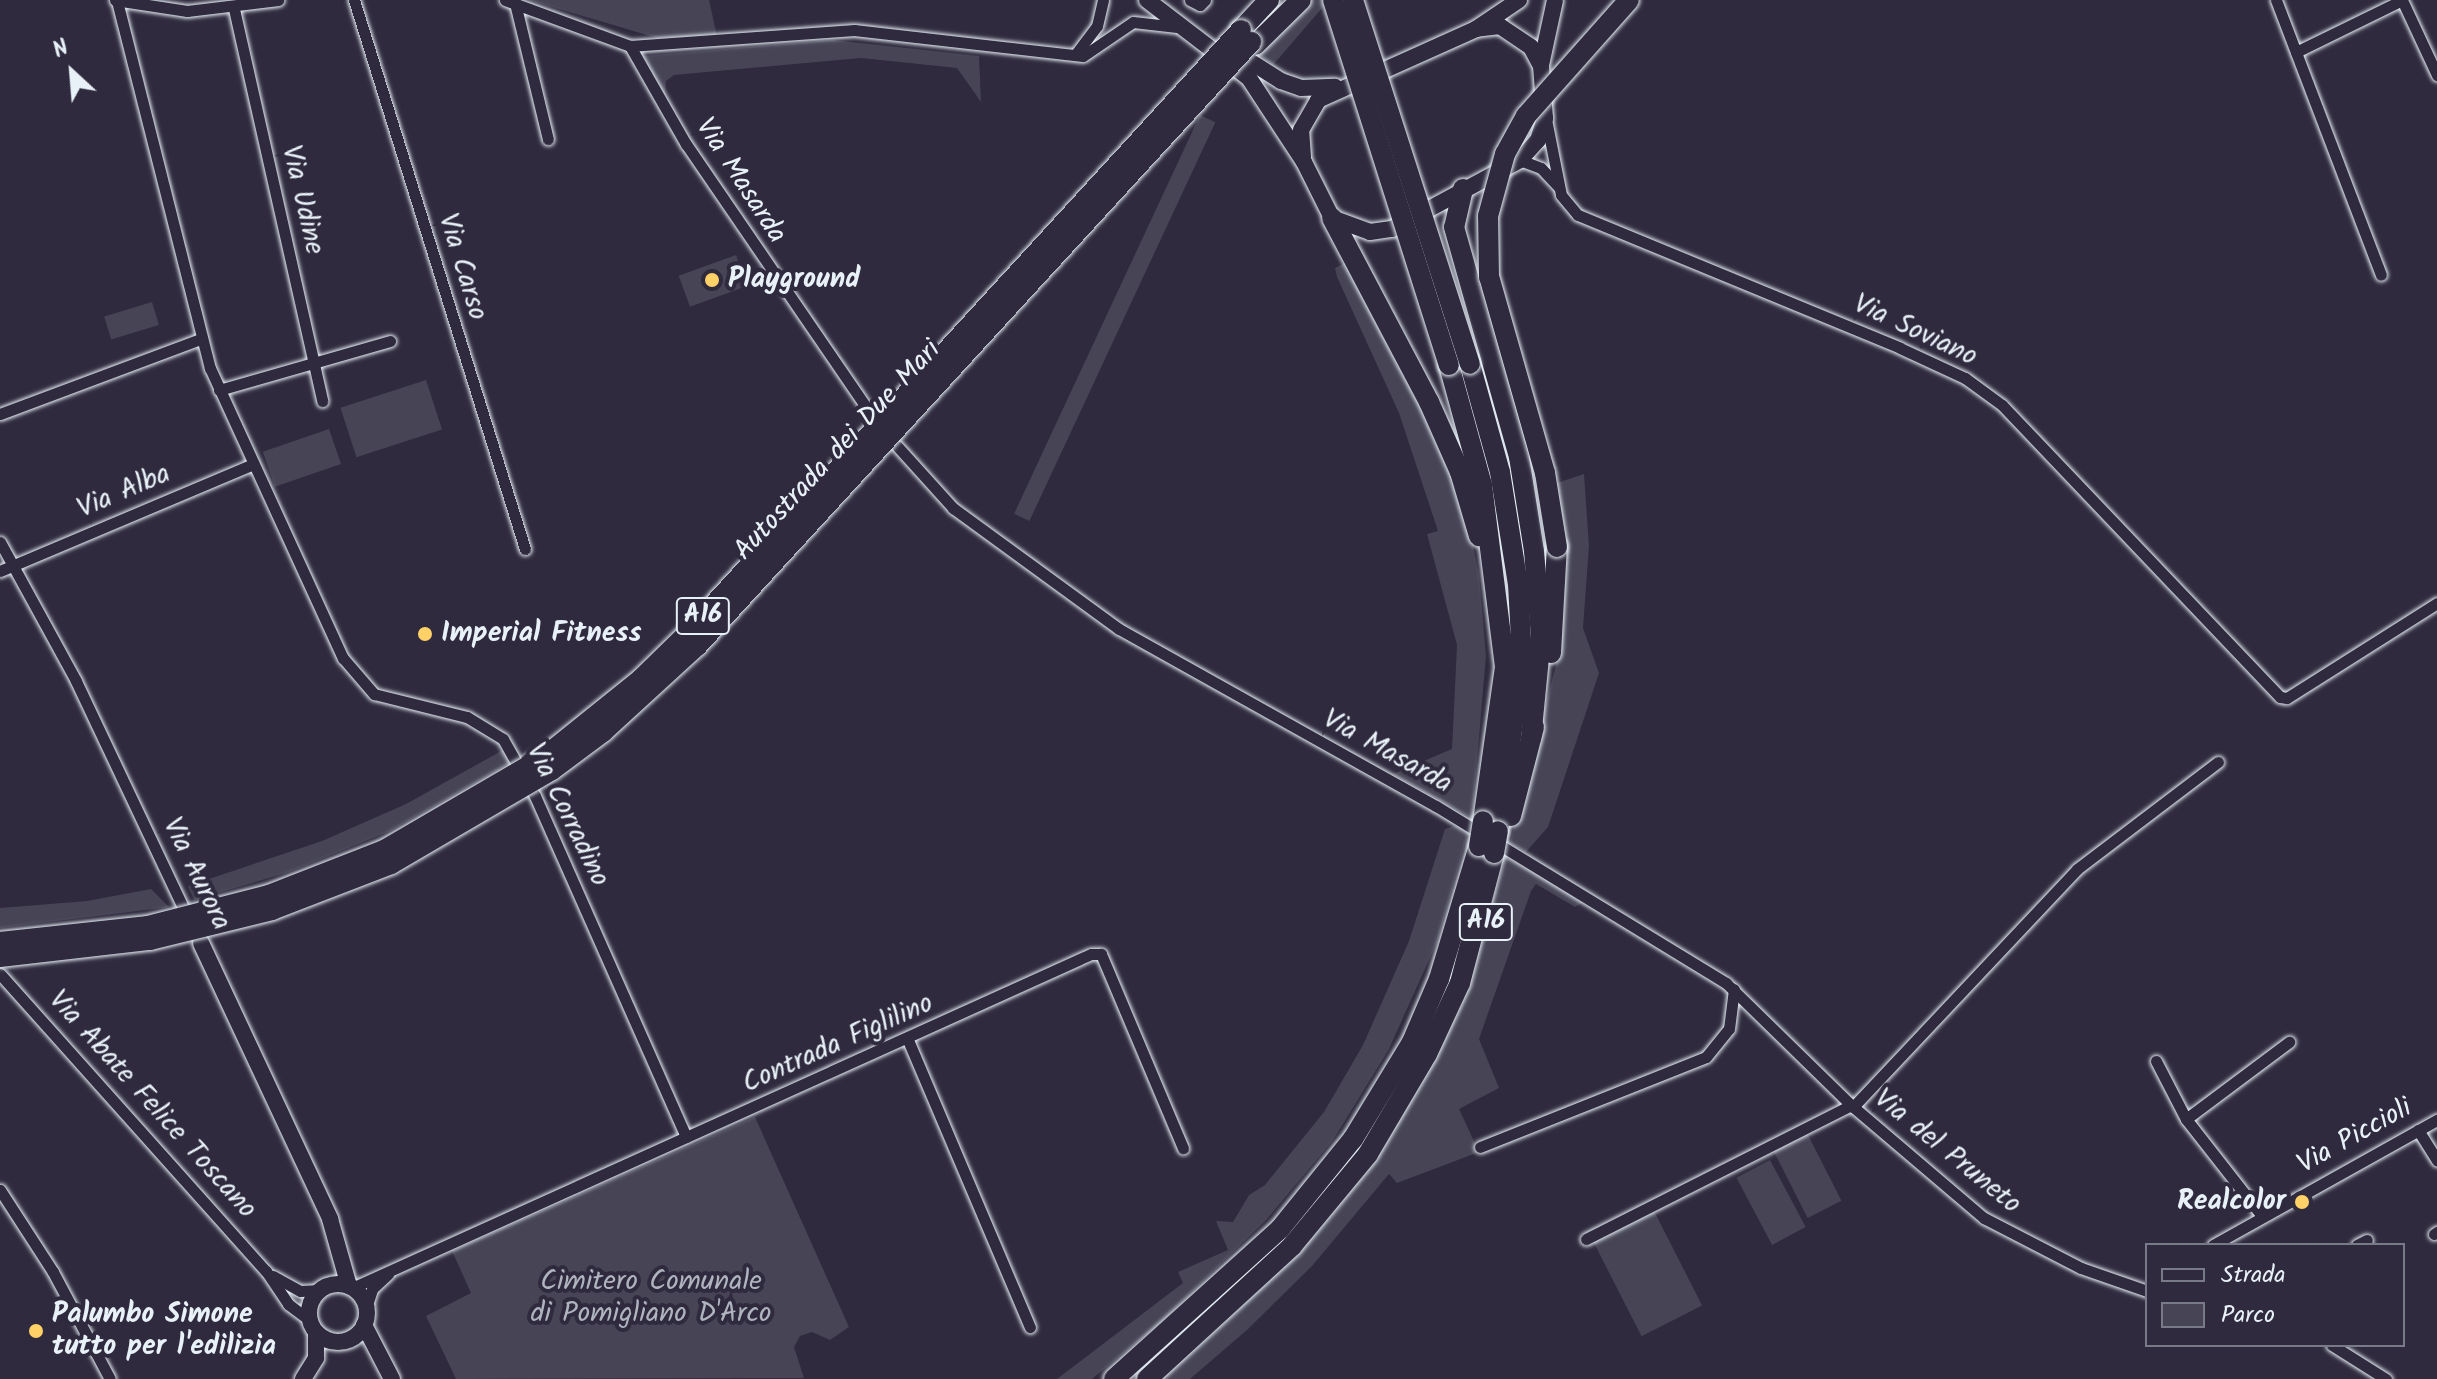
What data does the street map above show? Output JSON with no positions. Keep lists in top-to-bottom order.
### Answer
{
  "streets": {
    "highway": ["Autostrada dei Due Mari", "A16"],
    "street": [
      "Via Masarda",
      "Via Udine",
      "Via Carso",
      "Via Soviano",
      "Via Alba",
      "Via Corradino",
      "Via Aurora",
      "Contrada Figlilino",
      "Via Abate Felice Toscano",
      "Via Piccioli",
      "Via del Pruneto"
    ]
  },
  "crossings": [
    ["Via Masarda", "Via del Pruneto"],
    ["Via Alba", "Via Corradino"],
    ["Via Alba", "Via Aurora"],
    ["Via Corradino", "Contrada Figlilino"],
    ["Via Aurora", "Contrada Figlilino"],
    ["Via Aurora", "Via Abate Felice Toscano"],
    ["Contrada Figlilino", "Via Abate Felice Toscano"]
  ],
  "parks": ["Cimitero Comunale di Pomigliano D'Arco"],
  "places": [
    "Playground",
    "Imperial Fitness",
    "Realcolor",
    "Palumbo Simone tutto per l'edilizia"
  ],
  "legend": ["Strada", "Parco"],
  "north": "top left"
}
